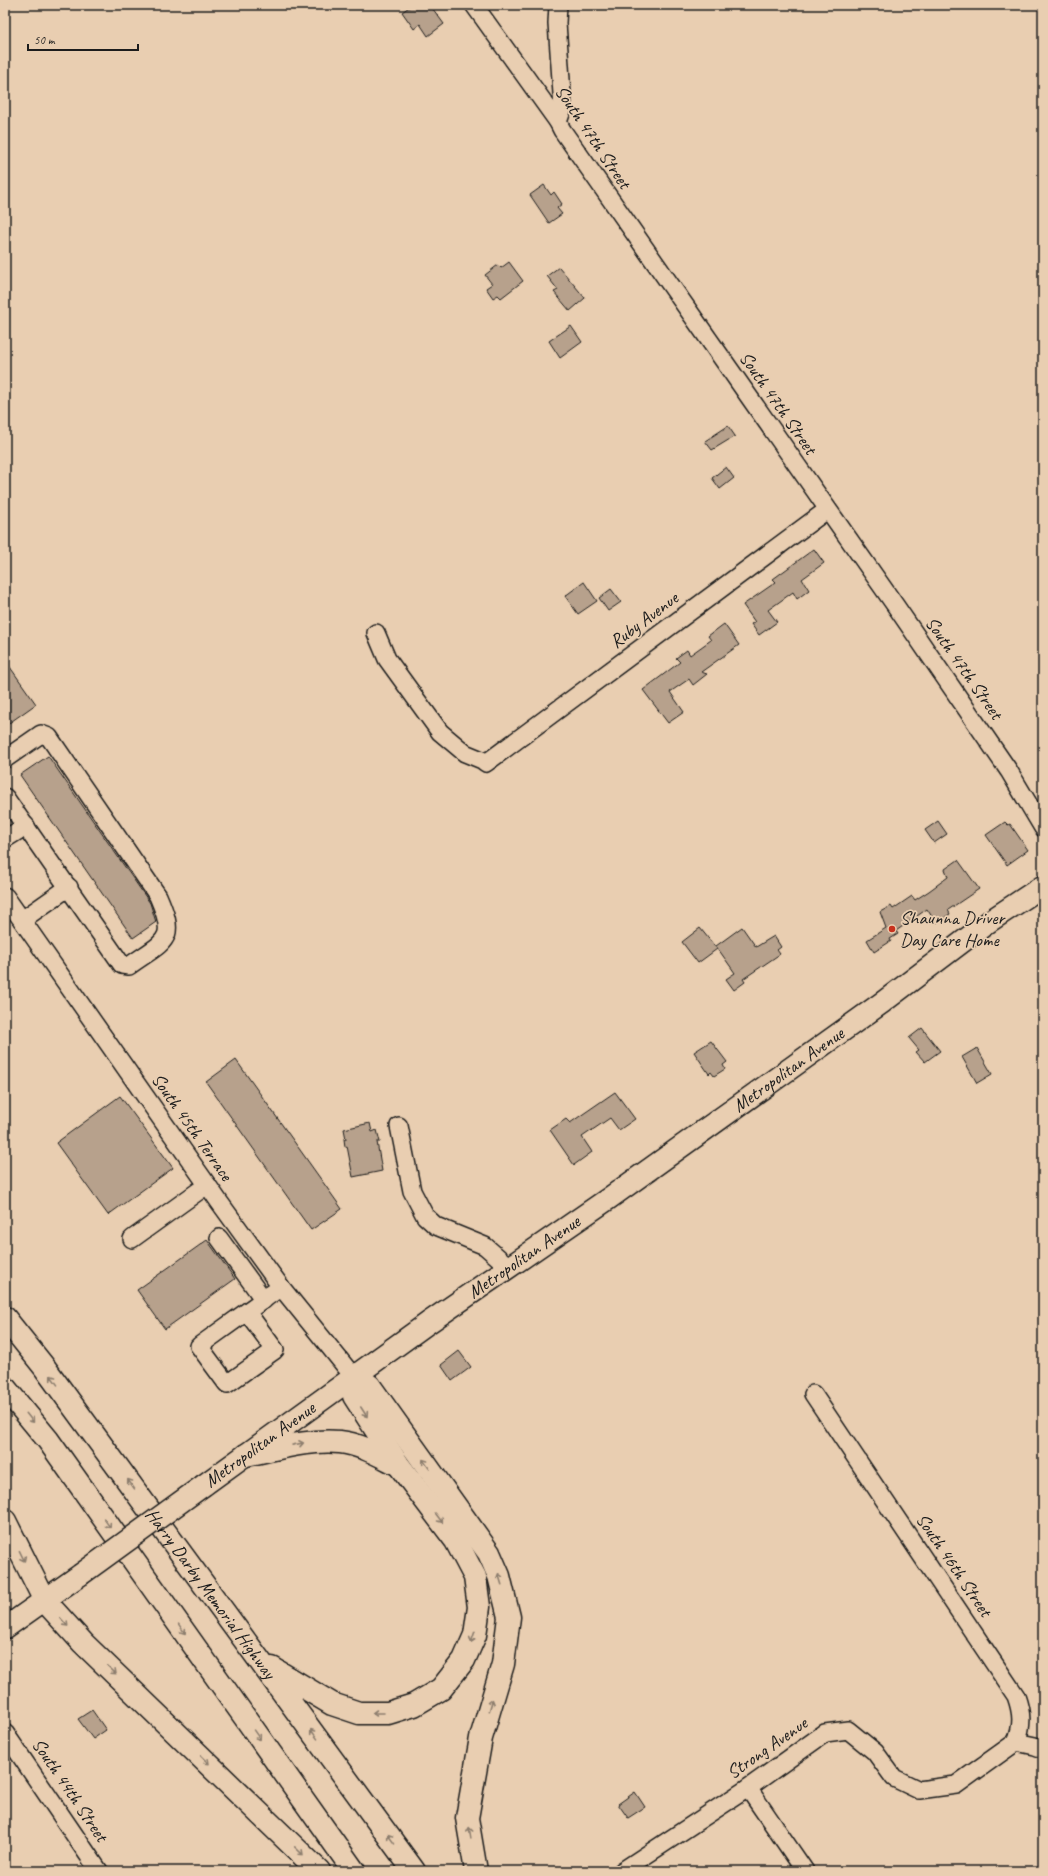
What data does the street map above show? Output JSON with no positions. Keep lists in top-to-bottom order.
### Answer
{
  "streets": {
    "highway": ["Harry Darby Memorial Highway"],
    "main road": ["Metropolitan Avenue"],
    "street": [
      "South 47th Street",
      "Ruby Avenue",
      "South 45th Terrace",
      "South 46th Street",
      "Strong Avenue",
      "South 44th Street"
    ]
  },
  "crossings": [
    ["South 47th Street", "Ruby Avenue"],
    ["Metropolitan Avenue", "South 45th Terrace"],
    ["South 46th Street", "Strong Avenue"]
  ],
  "places": ["Shaunna Driver Day Care Home"],
  "scale_bar": "50 m"
}
